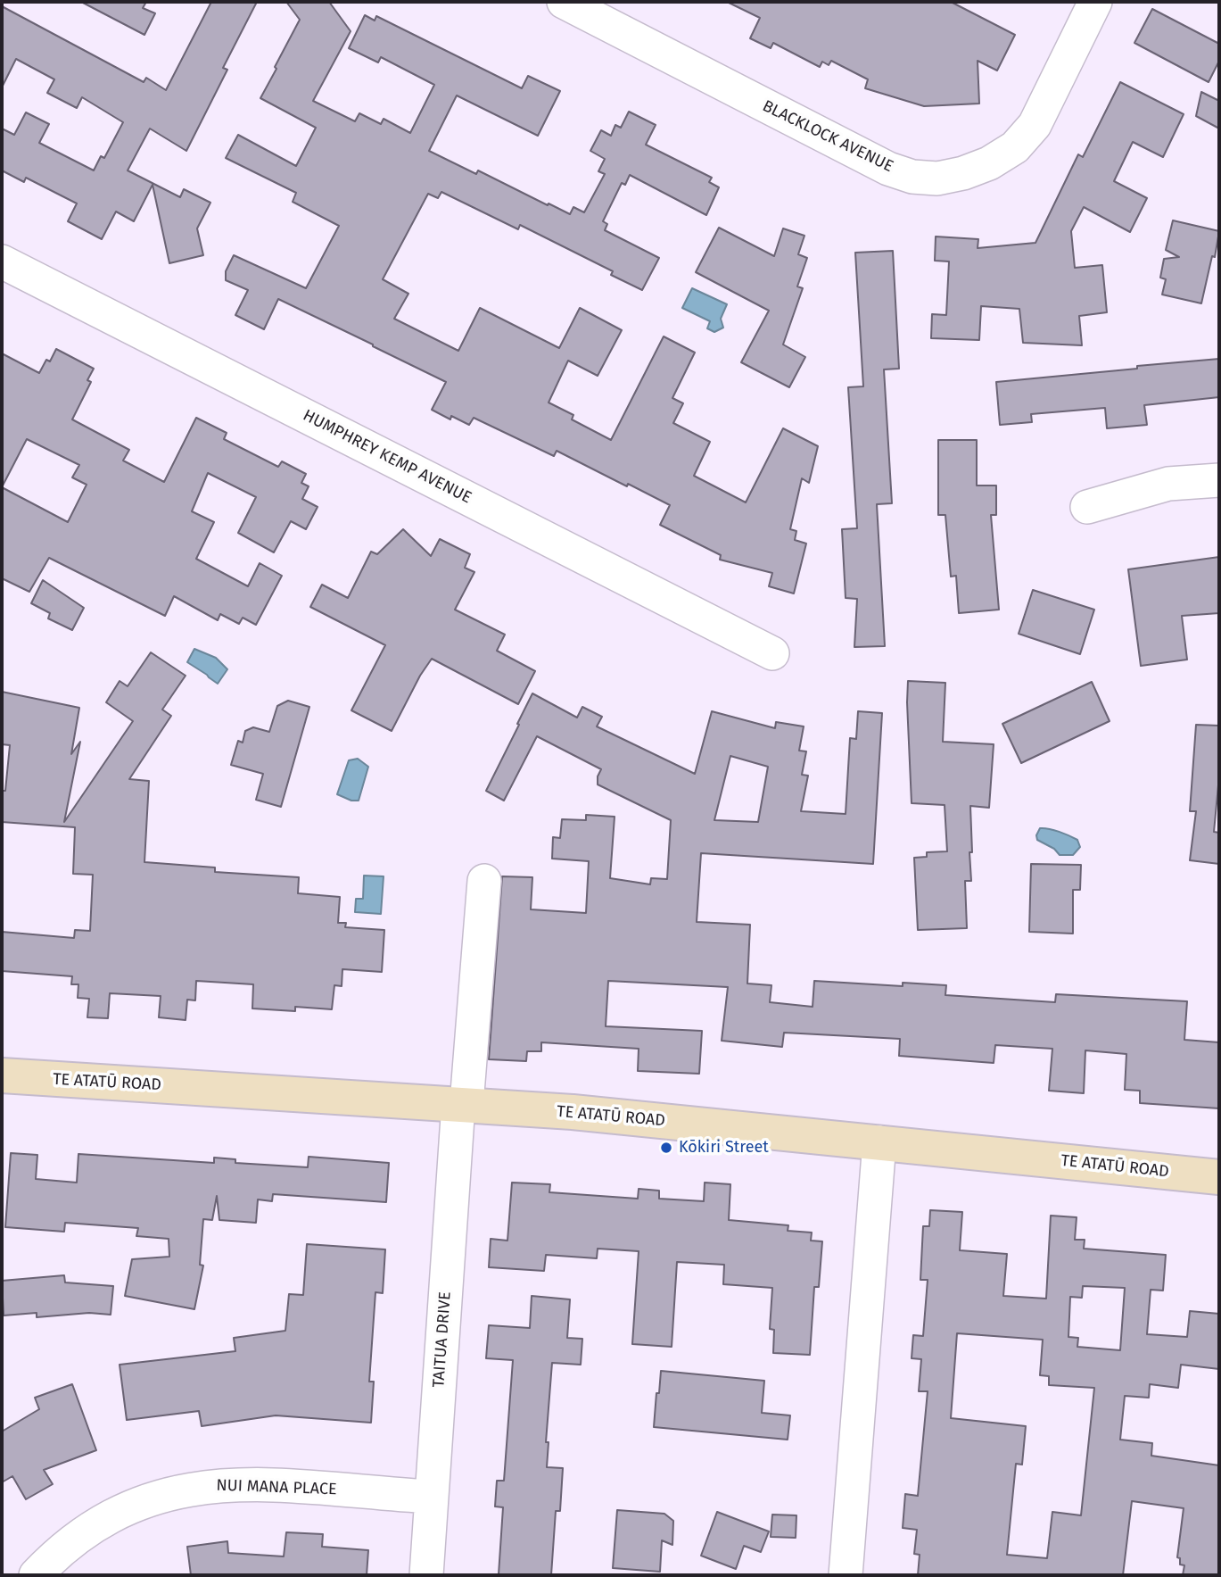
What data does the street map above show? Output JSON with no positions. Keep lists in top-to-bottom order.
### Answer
{
  "streets": {
    "main road": ["TE ATATŪ ROAD"],
    "street": [
      "BLACKLOCK AVENUE",
      "HUMPHREY KEMP AVENUE",
      "TAITUA DRIVE",
      "NUI MANA PLACE"
    ]
  },
  "crossings": [
    ["TE ATATŪ ROAD", "TAITUA DRIVE"],
    ["TAITUA DRIVE", "NUI MANA PLACE"]
  ],
  "places": ["Kōkiri Street"]
}
